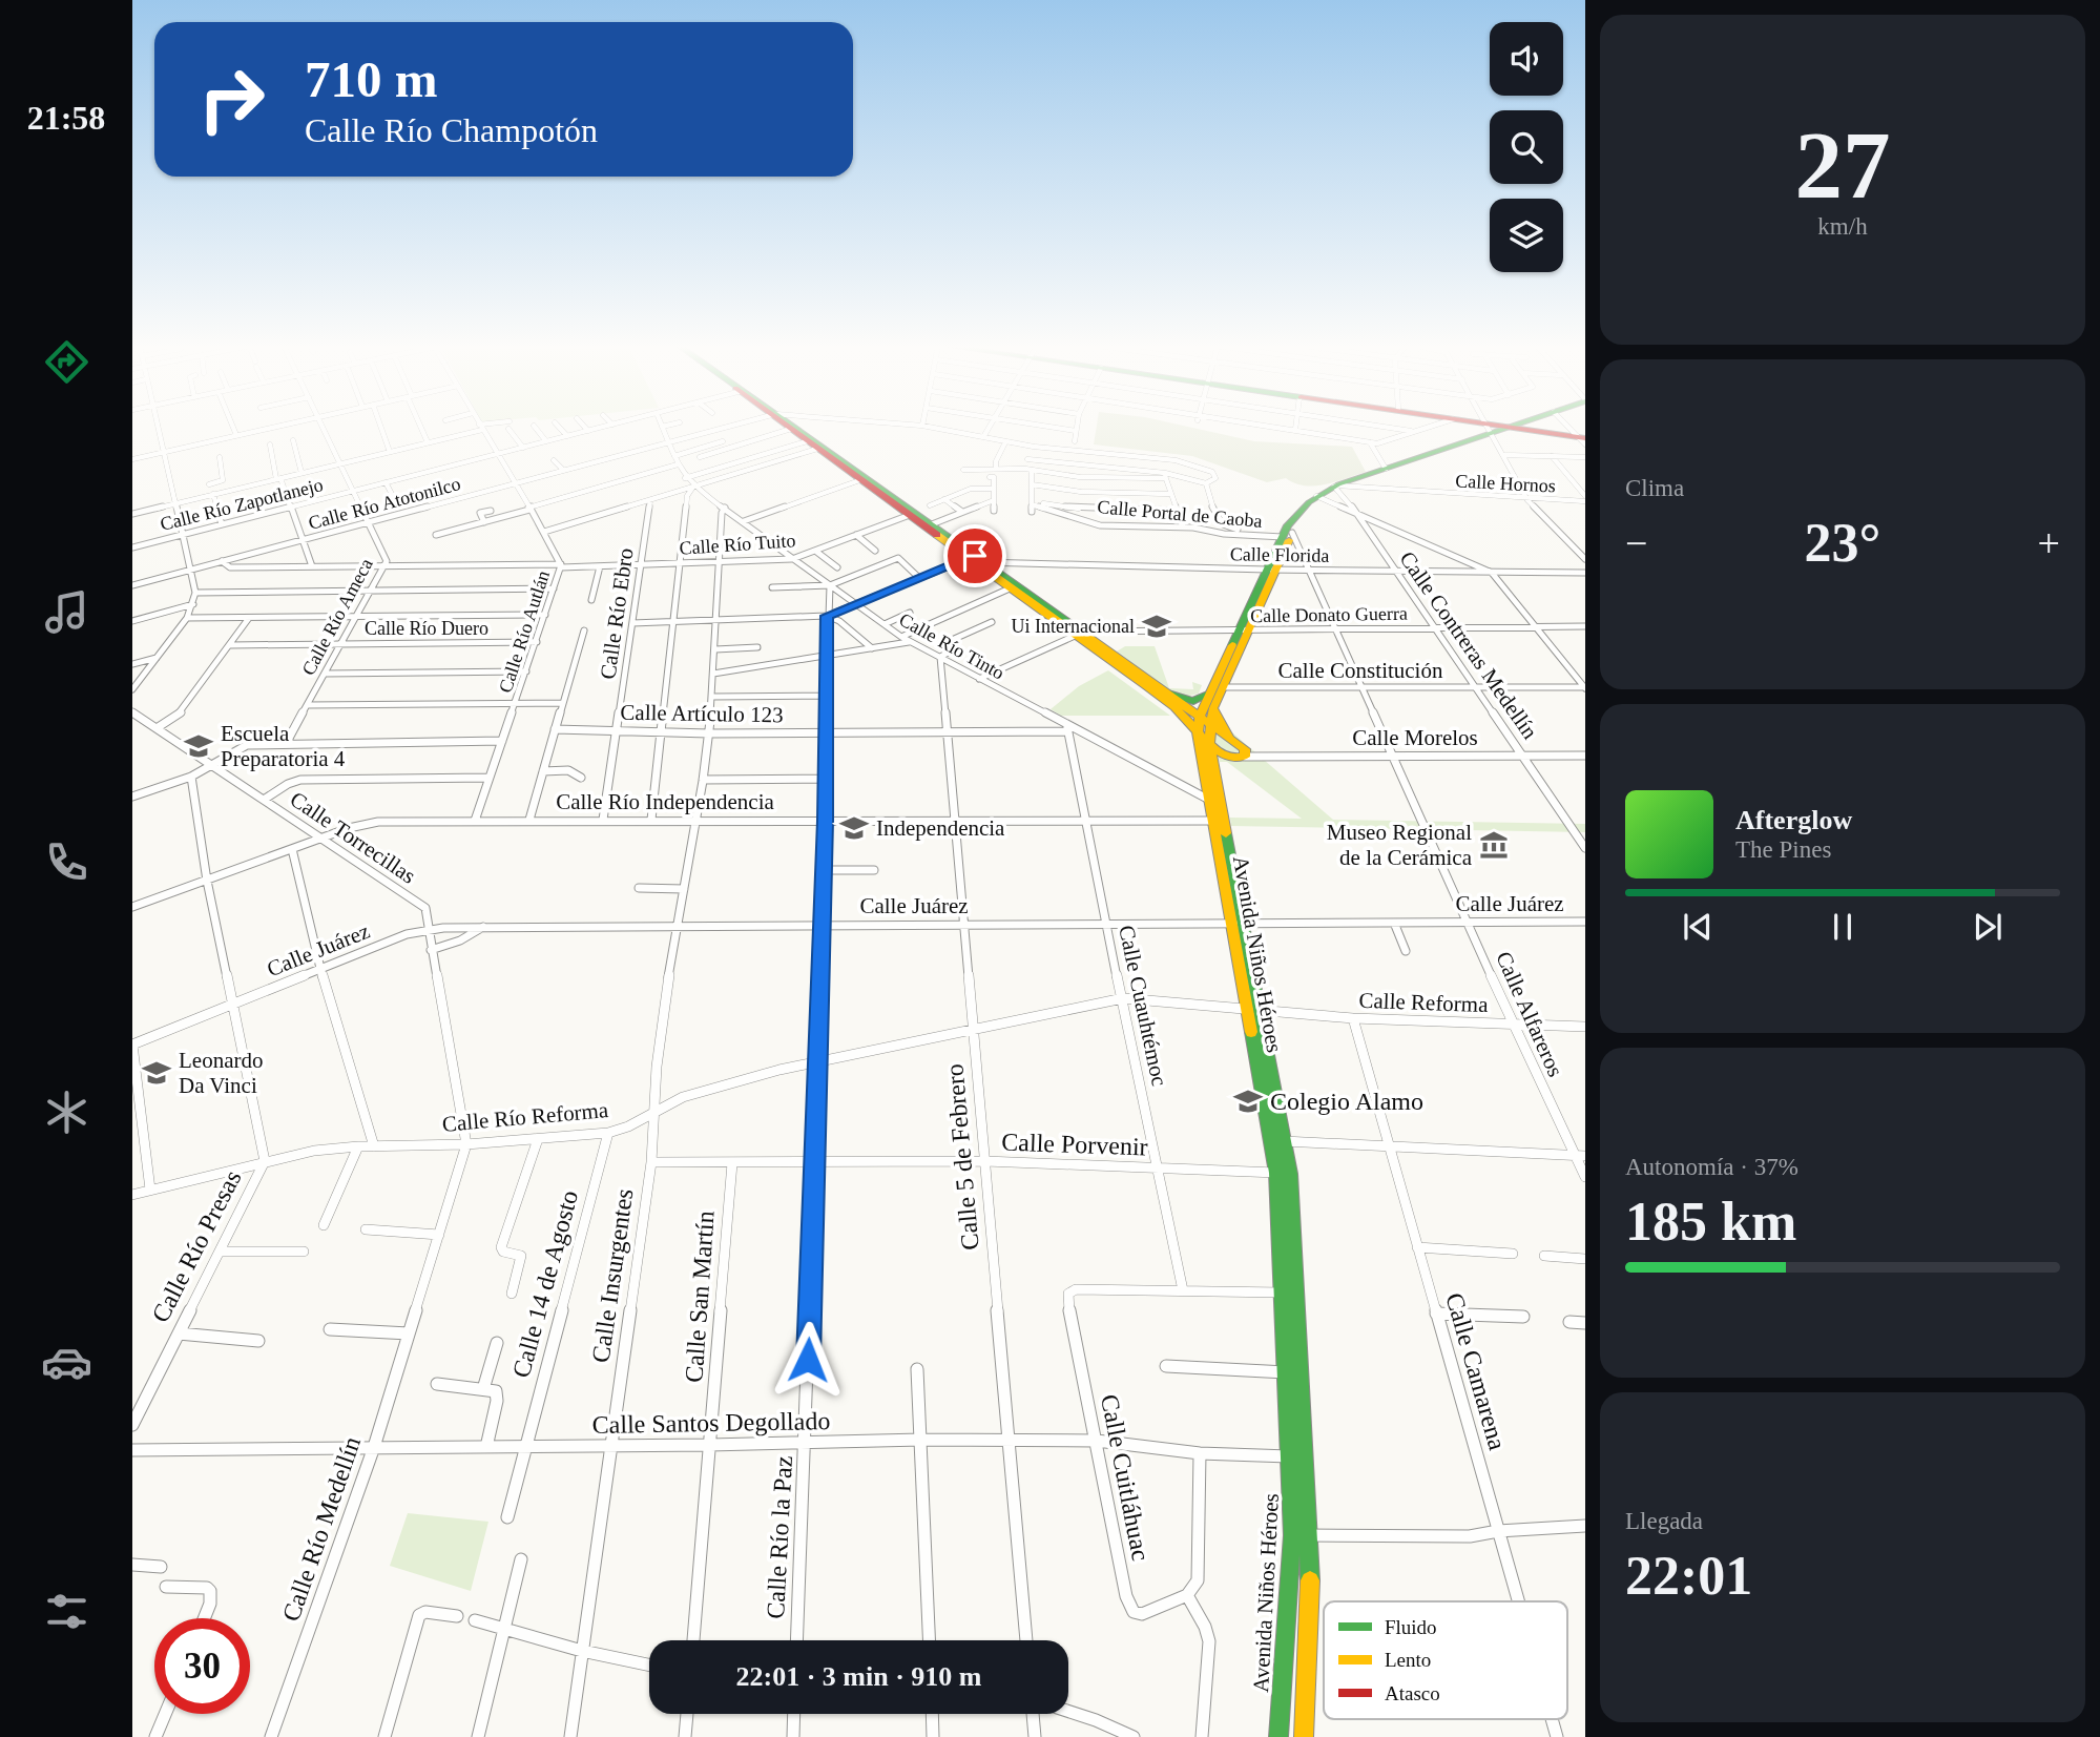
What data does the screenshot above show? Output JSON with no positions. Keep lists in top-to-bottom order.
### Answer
{
  "streets": {
    "main road": ["Avenida Niños Héroes"],
    "street": [
      "Calle Hornos",
      "Calle Río Atotonilco",
      "Calle Río Zapotlanejo",
      "Calle Portal de Caoba",
      "Calle Río Tuito",
      "Calle Florida",
      "Calle Río Ebro",
      "Calle Donato Guerra",
      "Calle Río Ameca",
      "Calle Río Duero",
      "Calle Río Autlán",
      "Calle Contreras Medellín",
      "Calle Río Tinto",
      "Calle Constitución",
      "Calle Artículo 123",
      "Calle Morelos",
      "Calle Río Independencia",
      "Calle Torrecillas",
      "Calle Juárez",
      "Calle Reforma",
      "Calle Cuauhtémoc",
      "Calle Alfareros",
      "Calle Río Reforma",
      "Calle Porvenir",
      "Calle 5 de Febrero",
      "Calle Río Presas",
      "Calle Insurgentes",
      "Calle 14 de Agosto",
      "Calle San Martín",
      "Calle Camarena",
      "Calle Santos Degollado",
      "Calle Cuitláhuac",
      "Calle Río Medellín",
      "Calle Río la Paz"
    ]
  },
  "crossings": [
    ["Calle Hornos", "Calle Contreras Medellín"],
    ["Calle Hornos", "Avenida Niños Héroes"],
    ["Calle Río Atotonilco", "Calle Portal de Caoba"],
    ["Calle Río Atotonilco", "Calle Río Tuito"],
    ["Calle Río Atotonilco", "Calle Río Ameca"],
    ["Calle Río Atotonilco", "Calle Río Autlán"],
    ["Calle Río Atotonilco", "Calle Río Tinto"],
    ["Calle Río Zapotlanejo", "Calle Río Ameca"],
    ["Calle Río Zapotlanejo", "Calle Río Autlán"],
    ["Calle Portal de Caoba", "Avenida Niños Héroes"],
    ["Calle Portal de Caoba", "Calle Alfareros"],
    ["Calle Río Tuito", "Calle Río Ebro"],
    ["Calle Río Tuito", "Calle Río Ameca"],
    ["Calle Río Tuito", "Calle Río Autlán"],
    ["Calle Río Tuito", "Calle Río Tinto"],
    ["Calle Río Tuito", "Calle Insurgentes"],
    ["Calle Florida", "Calle Contreras Medellín"],
    ["Calle Florida", "Avenida Niños Héroes"],
    ["Calle Florida", "Calle Alfareros"],
    ["Calle Río Ebro", "Calle Artículo 123"],
    ["Calle Río Ebro", "Calle Río Independencia"],
    ["Calle Donato Guerra", "Calle Contreras Medellín"],
    ["Calle Donato Guerra", "Avenida Niños Héroes"],
    ["Calle Donato Guerra", "Calle Alfareros"],
    ["Calle Río Ameca", "Calle Río Duero"],
    ["Calle Río Duero", "Calle Río Autlán"],
    ["Calle Río Autlán", "Calle Río Independencia"],
    ["Calle Contreras Medellín", "Calle Constitución"],
    ["Calle Contreras Medellín", "Calle Morelos"],
    ["Calle Contreras Medellín", "Avenida Niños Héroes"],
    ["Calle Río Tinto", "Calle Artículo 123"],
    ["Calle Río Tinto", "Avenida Niños Héroes"],
    ["Calle Río Tinto", "Calle Cuauhtémoc"],
    ["Calle Río Tinto", "Calle 5 de Febrero"],
    ["Calle Río Tinto", "Calle Insurgentes"],
    ["Calle Río Tinto", "Calle Río la Paz"],
    ["Calle Constitución", "Avenida Niños Héroes"],
    ["Calle Constitución", "Calle Alfareros"],
    ["Calle Artículo 123", "Calle Cuauhtémoc"],
    ["Calle Artículo 123", "Calle 5 de Febrero"],
    ["Calle Artículo 123", "Calle Insurgentes"],
    ["Calle Artículo 123", "Calle Río la Paz"],
    ["Calle Morelos", "Calle Alfareros"],
    ["Calle Río Independencia", "Calle Torrecillas"],
    ["Calle Río Independencia", "Avenida Niños Héroes"],
    ["Calle Río Independencia", "Calle Cuauhtémoc"],
    ["Calle Río Independencia", "Calle 5 de Febrero"],
    ["Calle Río Independencia", "Calle Río Presas"],
    ["Calle Río Independencia", "Calle Insurgentes"],
    ["Calle Río Independencia", "Calle Río la Paz"],
    ["Calle Torrecillas", "Calle Juárez"],
    ["Calle Juárez", "Avenida Niños Héroes"],
    ["Calle Juárez", "Calle Cuauhtémoc"],
    ["Calle Juárez", "Calle Alfareros"],
    ["Calle Juárez", "Calle 5 de Febrero"],
    ["Calle Juárez", "Calle Río Presas"],
    ["Calle Juárez", "Calle Insurgentes"],
    ["Calle Juárez", "Calle Río la Paz"],
    ["Avenida Niños Héroes", "Calle Reforma"],
    ["Avenida Niños Héroes", "Calle Alfareros"],
    ["Avenida Niños Héroes", "Calle Río Reforma"],
    ["Avenida Niños Héroes", "Calle Porvenir"],
    ["Avenida Niños Héroes", "Calle Santos Degollado"],
    ["Calle Reforma", "Calle Alfareros"],
    ["Calle Reforma", "Calle Río Reforma"],
    ["Calle Reforma", "Calle Camarena"],
    ["Calle Cuauhtémoc", "Calle Río Reforma"],
    ["Calle Cuauhtémoc", "Calle Porvenir"],
    ["Calle Cuauhtémoc", "Calle Cuitláhuac"],
    ["Calle Río Reforma", "Calle 5 de Febrero"],
    ["Calle Río Reforma", "Calle Río Presas"],
    ["Calle Río Reforma", "Calle Insurgentes"],
    ["Calle Río Reforma", "Calle 14 de Agosto"],
    ["Calle Río Reforma", "Calle Río Medellín"],
    ["Calle Río Reforma", "Calle Río la Paz"],
    ["Calle Porvenir", "Calle 5 de Febrero"],
    ["Calle Porvenir", "Calle Insurgentes"],
    ["Calle Porvenir", "Calle San Martín"],
    ["Calle Porvenir", "Calle Río la Paz"],
    ["Calle 5 de Febrero", "Calle Santos Degollado"],
    ["Calle Insurgentes", "Calle Santos Degollado"],
    ["Calle 14 de Agosto", "Calle Santos Degollado"],
    ["Calle San Martín", "Calle Santos Degollado"],
    ["Calle Santos Degollado", "Calle Cuitláhuac"],
    ["Calle Santos Degollado", "Calle Río Medellín"],
    ["Calle Santos Degollado", "Calle Río la Paz"]
  ],
  "places": {
    "school or university": [
      "Ui Internacional",
      "Escuela Preparatoria 4",
      "Independencia",
      "Leonardo Da Vinci",
      "Colegio Alamo"
    ],
    "museum": ["Museo Regional de la Cerámica"]
  },
  "legend": ["Fluido", "Lento", "Atasco"],
  "page": {
    "tabs": "21:58",
    "tile": [
      ["27", "km/h"],
      "Clima",
      ["Autonomía · 37%", "185 km"],
      ["Llegada", "22:01"]
    ],
    "turn": ["710 m", "Calle Río Champotón"],
    "heat": ["−", "23°", "+"],
    "song": ["Afterglow", "The Pines"],
    "limit": "30",
    "trip": "22:01 · 3 min · 910 m"
  }
}
